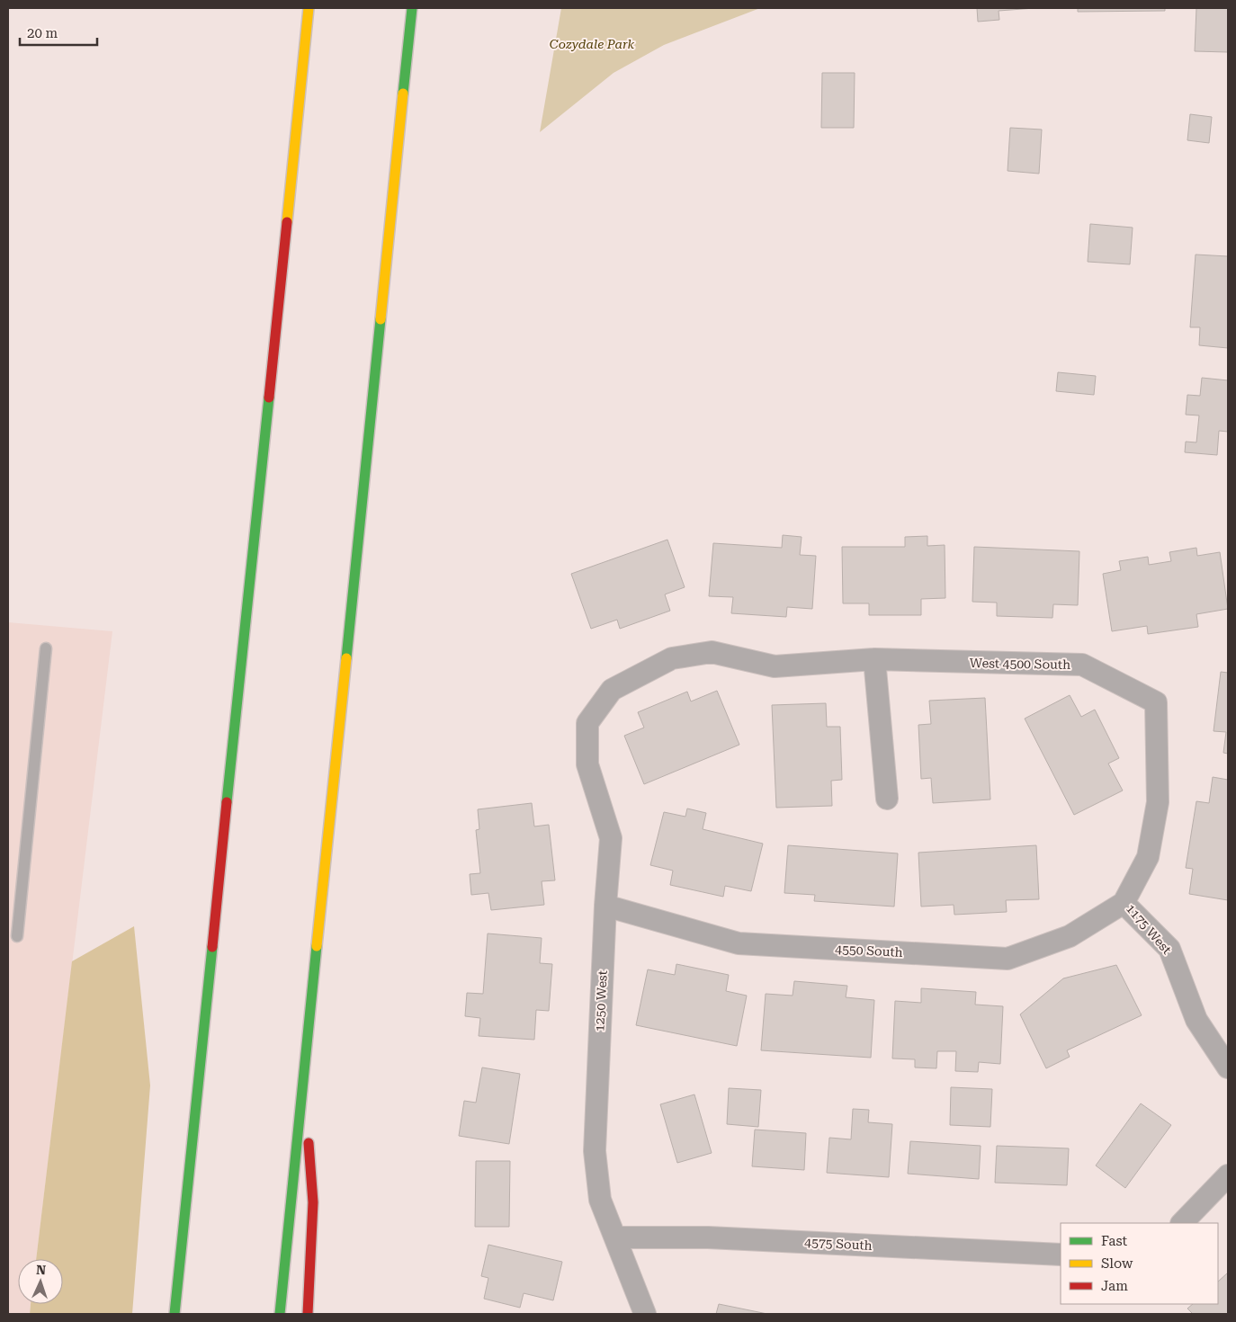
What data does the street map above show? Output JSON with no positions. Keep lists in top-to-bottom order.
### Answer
{
  "streets": {
    "street": [
      "West 4500 South",
      "1175 West",
      "4550 South",
      "1250 West",
      "4575 South"
    ]
  },
  "crossings": [
    ["West 4500 South", "1175 West"],
    ["West 4500 South", "1250 West"],
    ["1175 West", "4550 South"],
    ["4550 South", "1250 West"],
    ["1250 West", "4575 South"]
  ],
  "parks": ["Cozydale Park"],
  "legend": ["Fast", "Slow", "Jam"],
  "scale_bar": "20 m",
  "north": "top"
}
